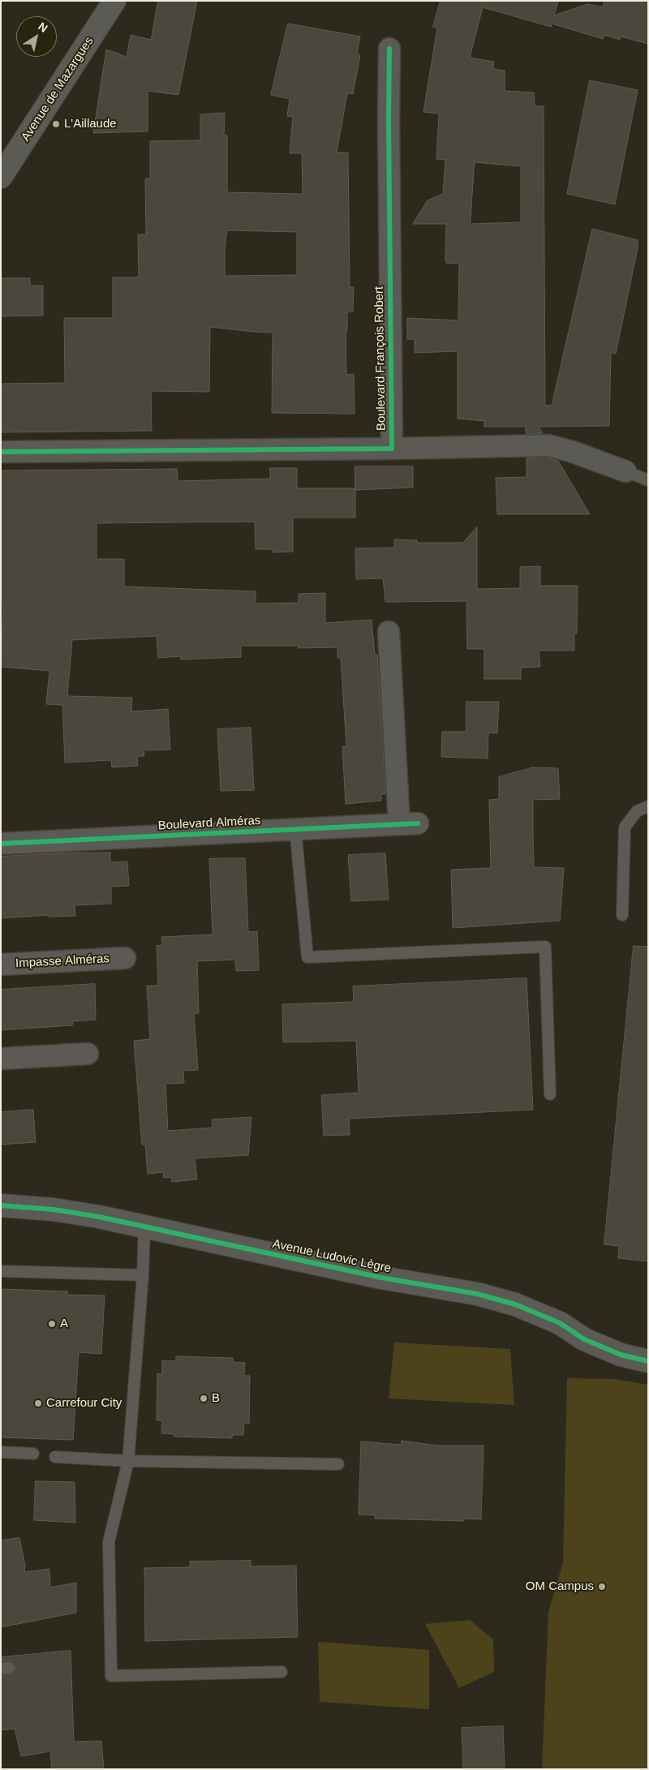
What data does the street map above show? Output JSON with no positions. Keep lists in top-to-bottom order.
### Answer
{
  "streets": {
    "street": [
      "Avenue de Mazargues",
      "Boulevard François Robert",
      "Boulevard Alméras",
      "Impasse Alméras",
      "Avenue Ludovic Lègre"
    ]
  },
  "places": [
    "L'Aillaude",
    "A",
    "B",
    "Carrefour City",
    "OM Campus"
  ],
  "north": "top right"
}
